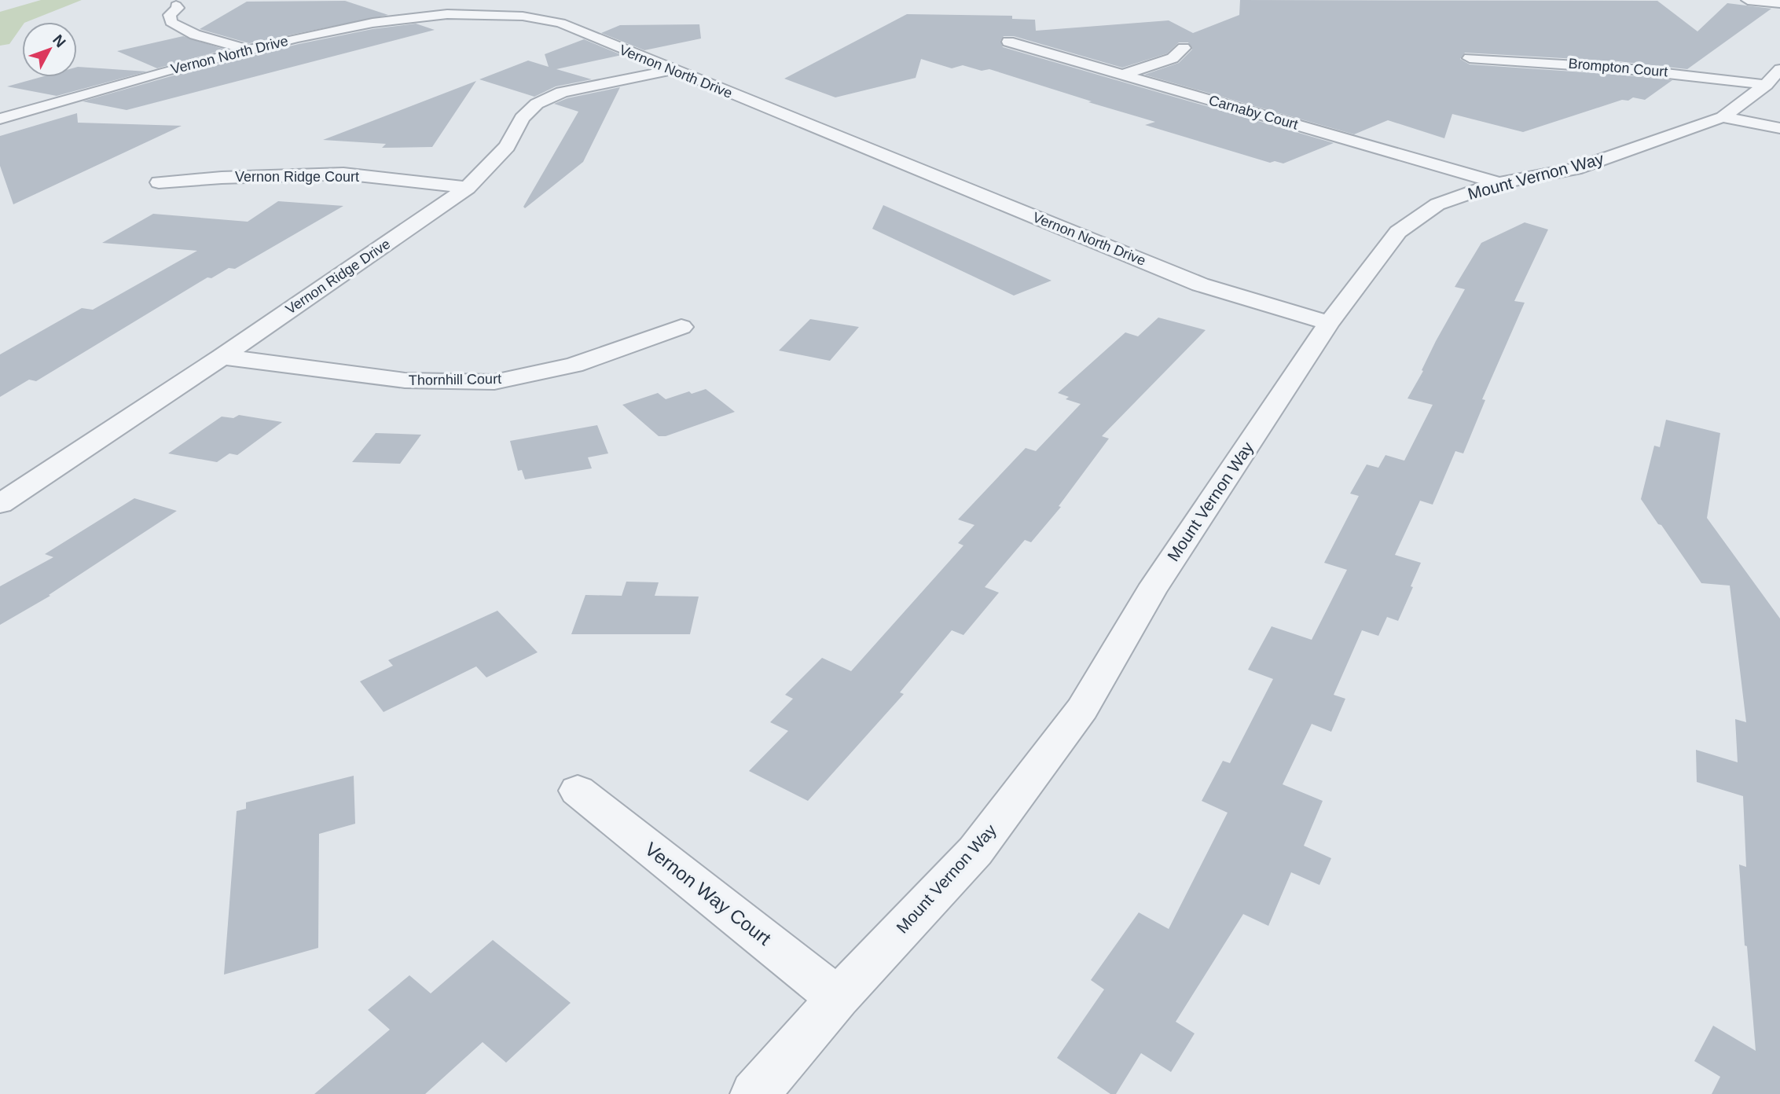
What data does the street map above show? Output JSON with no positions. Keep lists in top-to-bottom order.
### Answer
{
  "streets": {
    "street": [
      "Vernon North Drive",
      "Brompton Court",
      "Carnaby Court",
      "Mount Vernon Way",
      "Vernon Ridge Court",
      "Vernon Ridge Drive",
      "Thornhill Court",
      "Vernon Way Court"
    ]
  },
  "crossings": [
    ["Vernon North Drive", "Mount Vernon Way"],
    ["Vernon North Drive", "Vernon Ridge Drive"],
    ["Brompton Court", "Mount Vernon Way"],
    ["Carnaby Court", "Mount Vernon Way"],
    ["Mount Vernon Way", "Vernon Way Court"],
    ["Vernon Ridge Court", "Vernon Ridge Drive"],
    ["Vernon Ridge Drive", "Thornhill Court"]
  ],
  "north": "top right"
}
